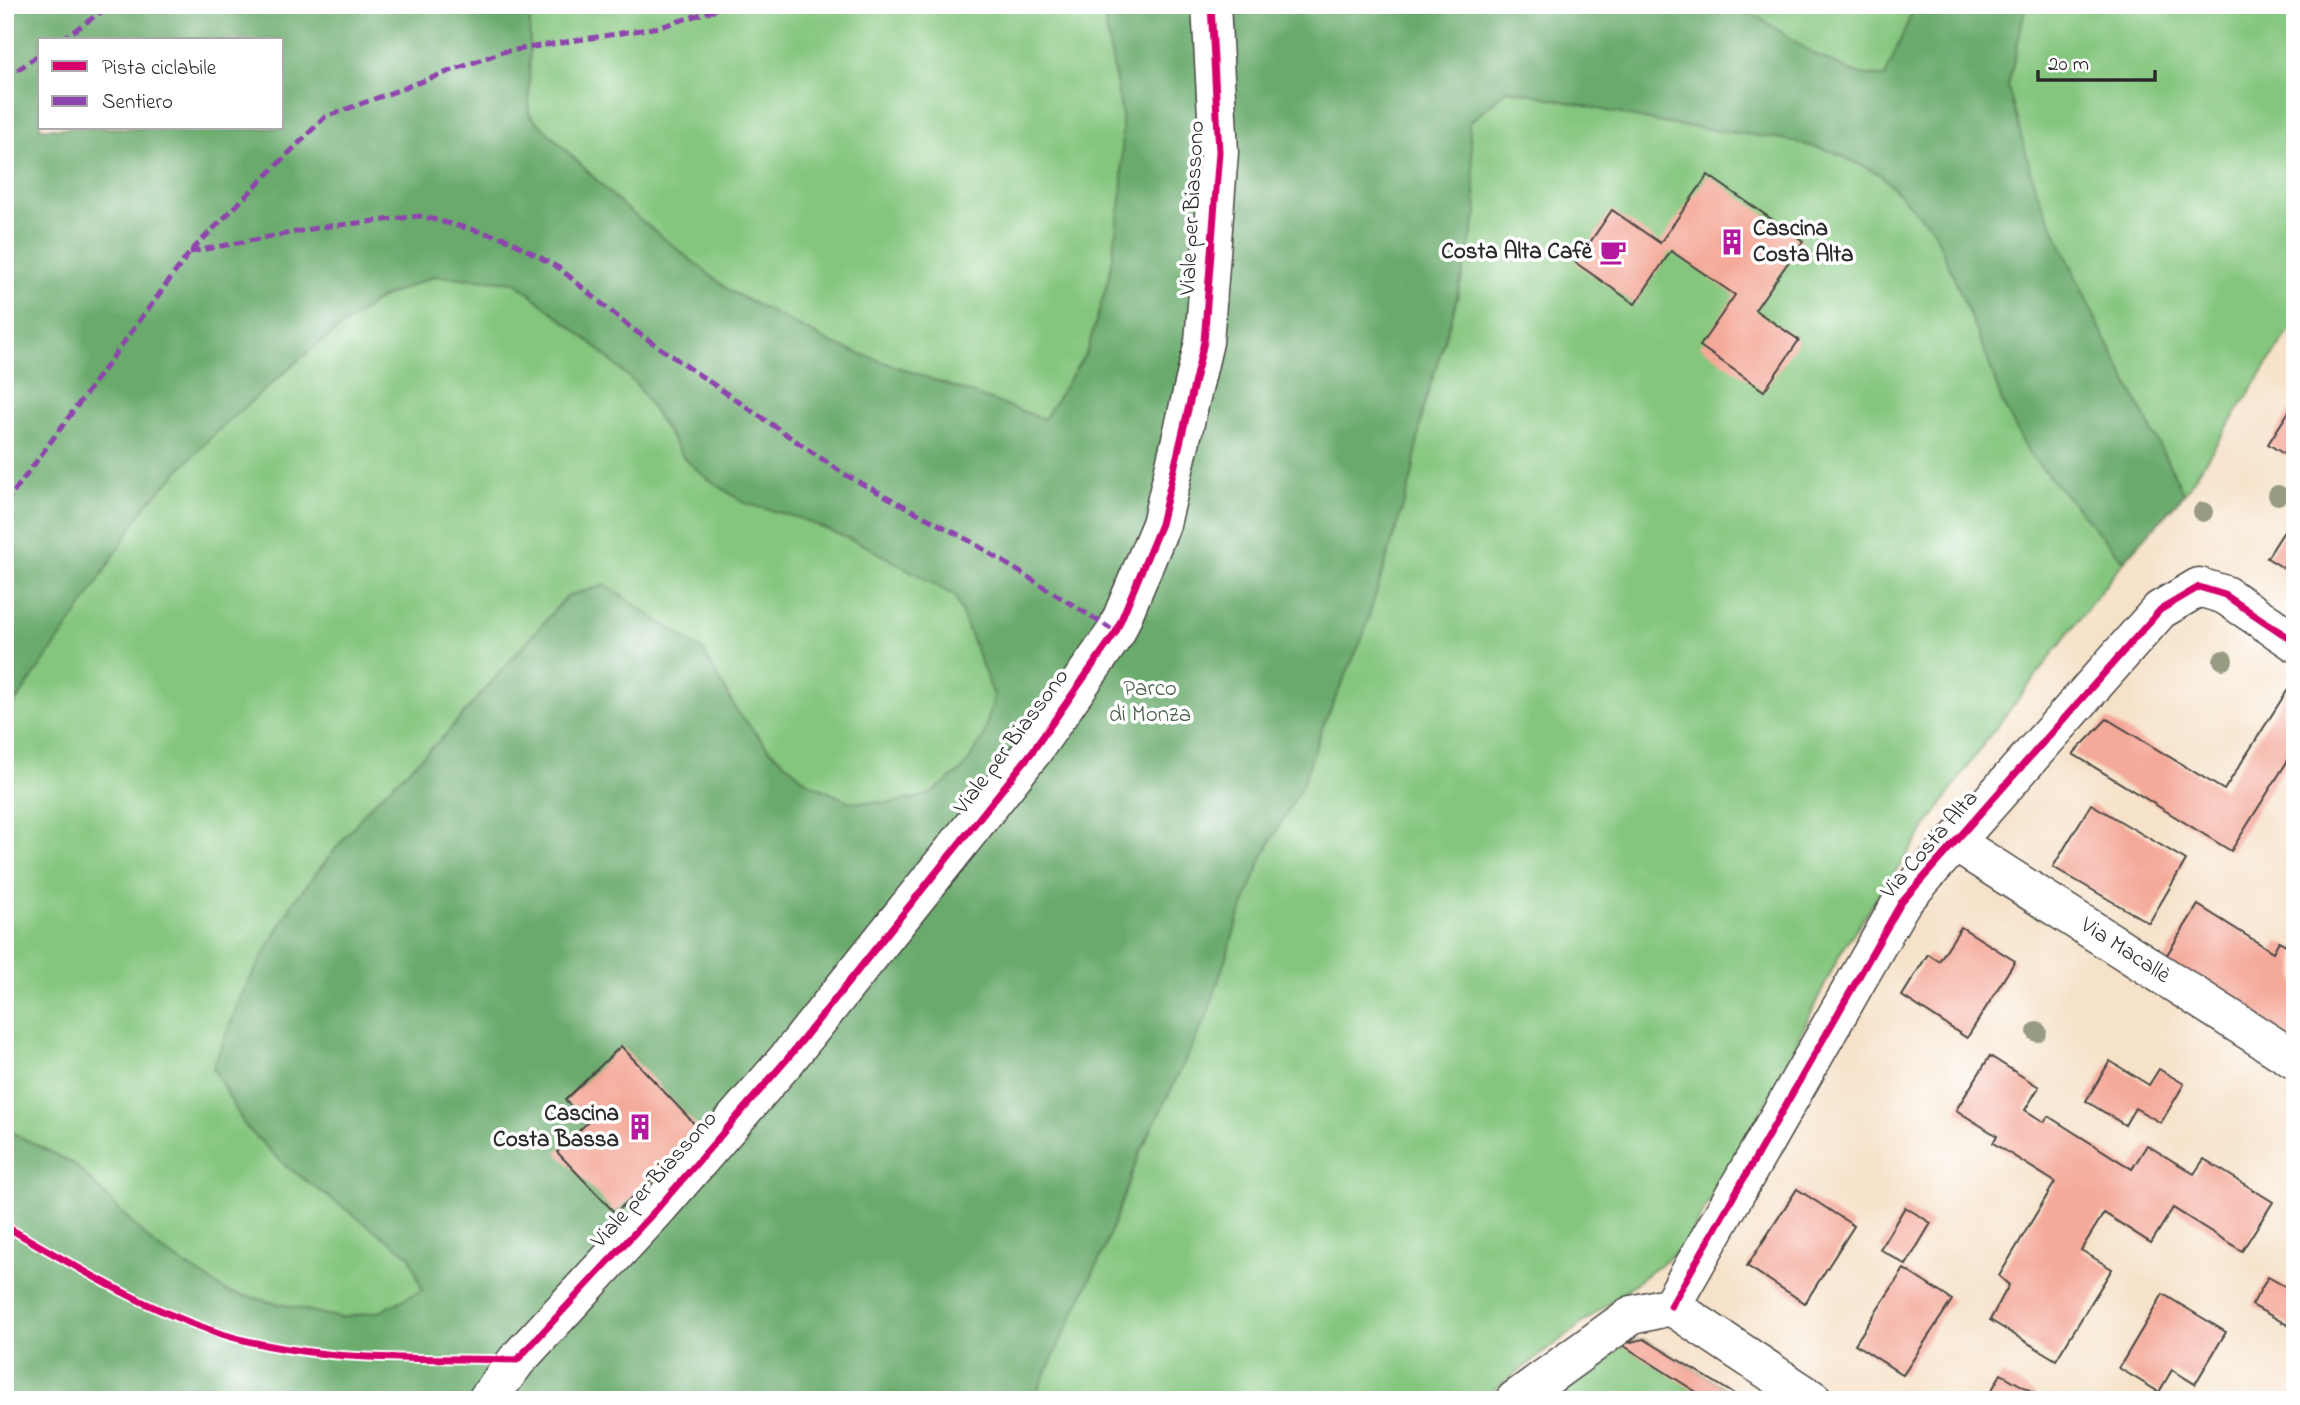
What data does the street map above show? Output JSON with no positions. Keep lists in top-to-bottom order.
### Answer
{
  "streets": {
    "street": ["Viale per Biassono", "Via Costa Alta", "Via Macallè"]
  },
  "crossings": [
    ["Via Costa Alta", "Via Macallè"]
  ],
  "parks": ["Parco di Monza"],
  "places": {
    "building": ["Cascina Costa Alta", "Cascina Costa Bassa"],
    "cafe": ["Costa Alta Cafè"]
  },
  "legend": ["Pista ciclabile", "Sentiero"],
  "scale_bar": "20 m"
}
